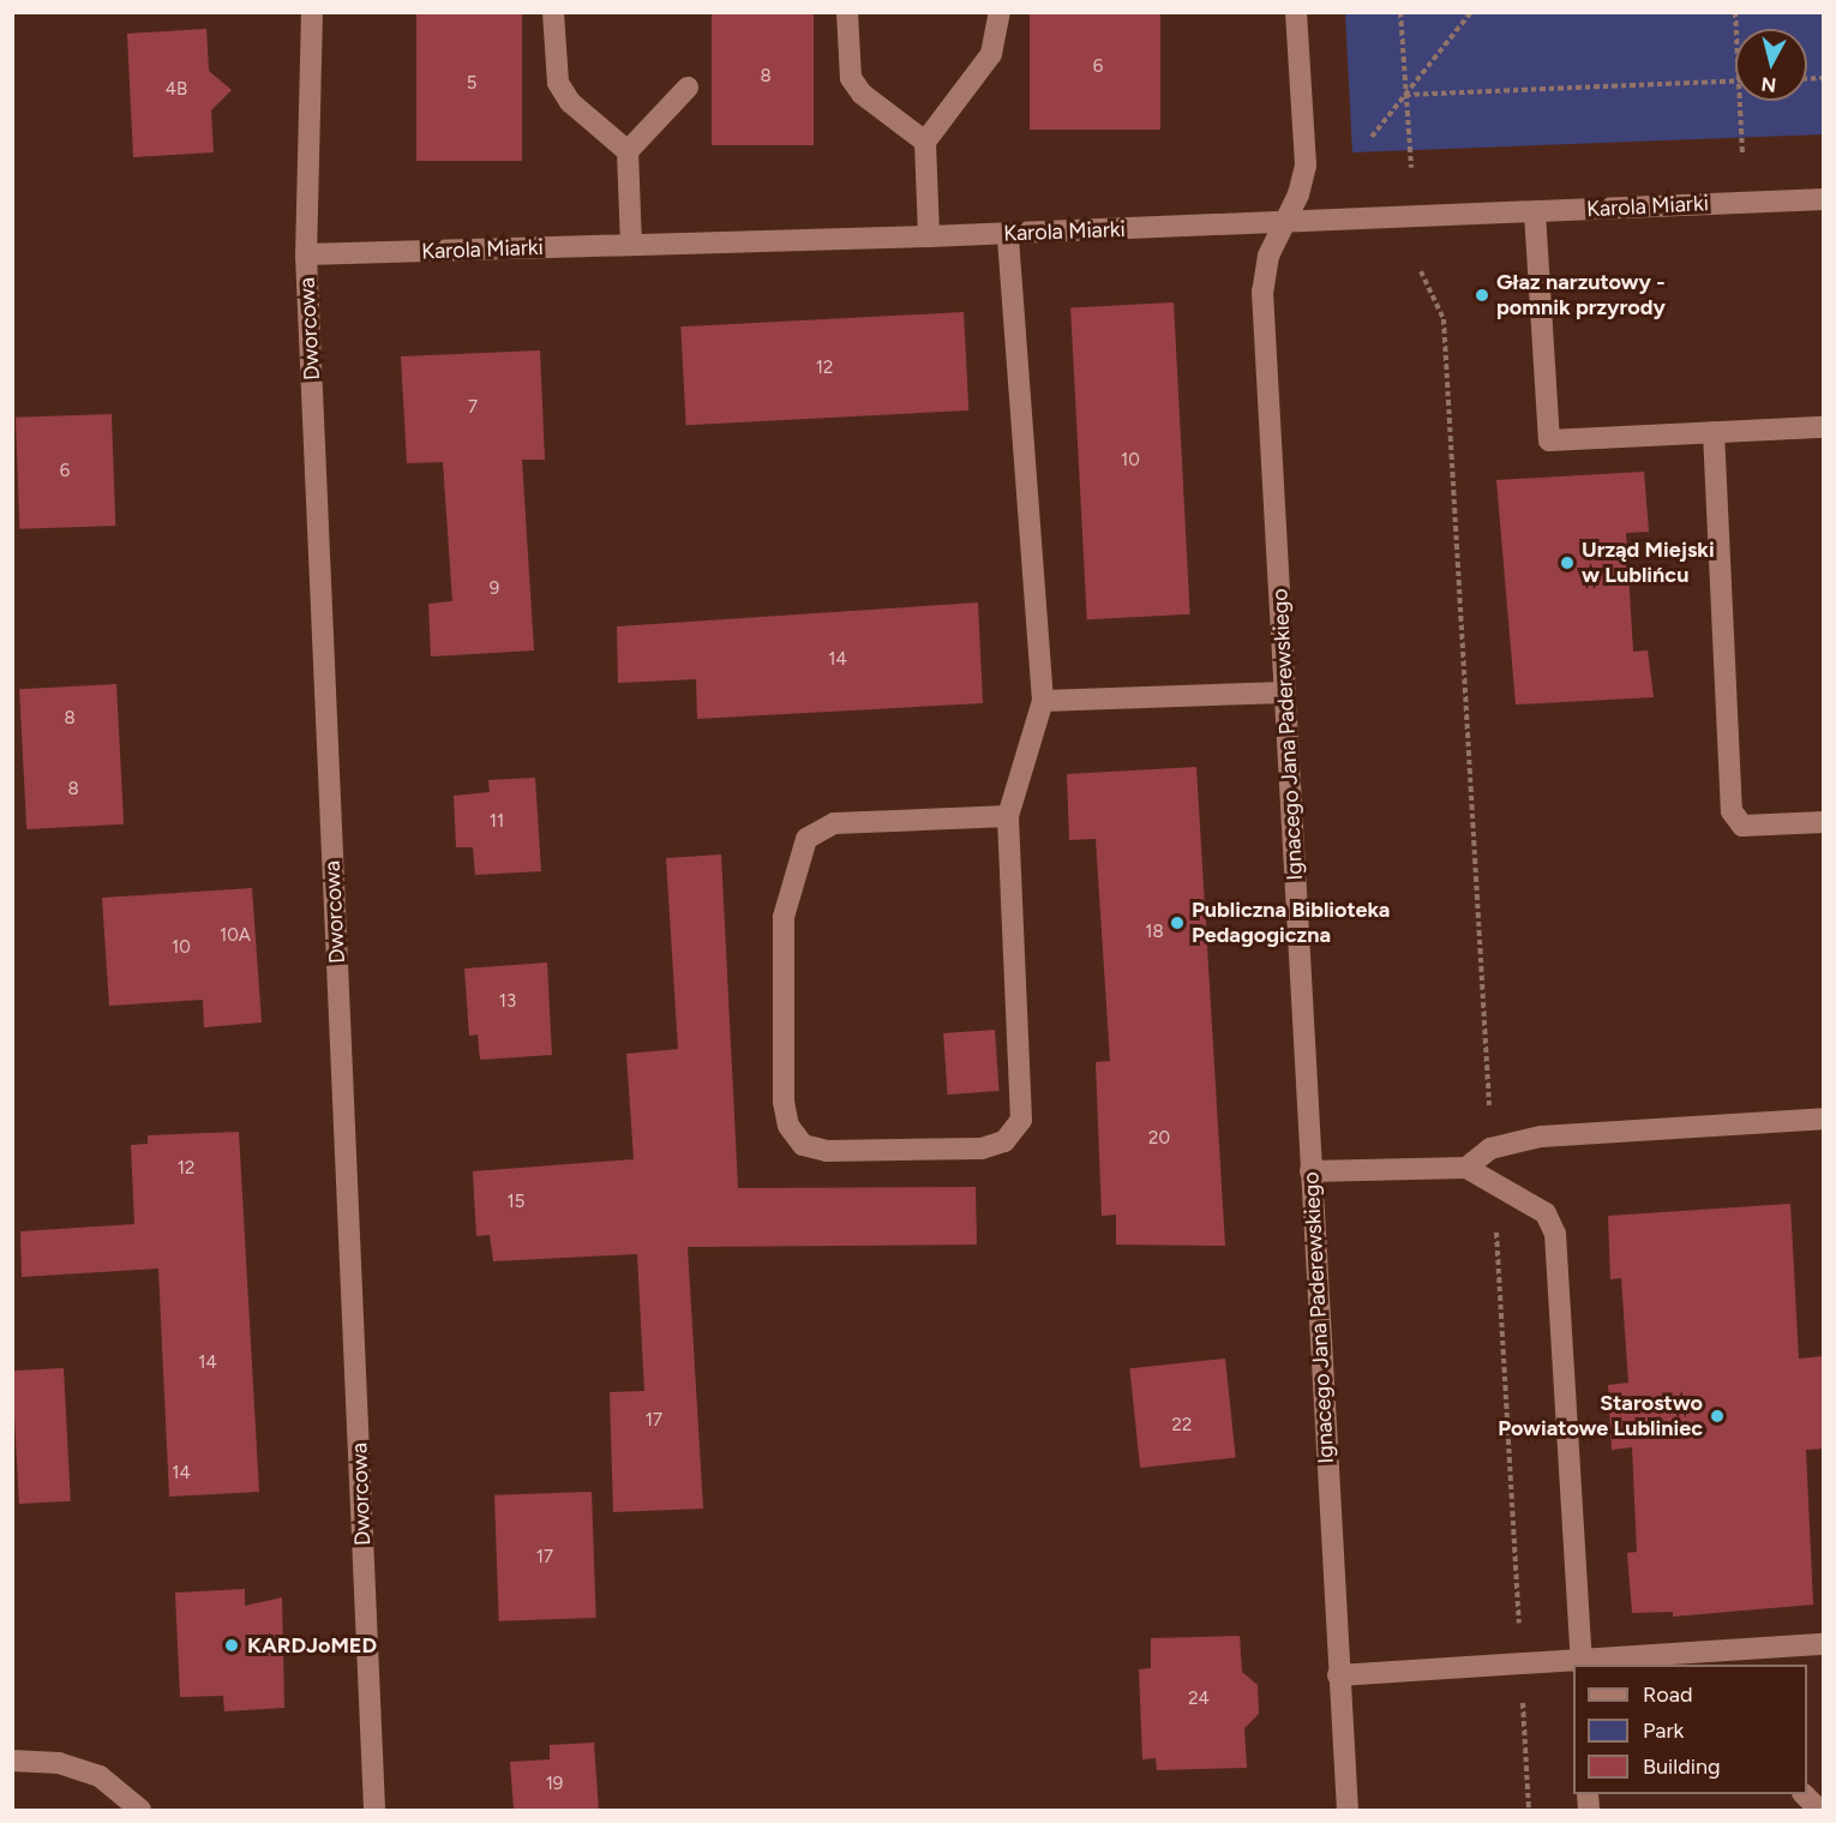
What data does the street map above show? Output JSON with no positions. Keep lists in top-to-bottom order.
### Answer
{
  "streets": {
    "street": ["Karola Miarki", "Dworcowa", "Ignacego Jana Paderewskiego"]
  },
  "crossings": [
    ["Karola Miarki", "Dworcowa"],
    ["Karola Miarki", "Ignacego Jana Paderewskiego"]
  ],
  "places": [
    "Głaz narzutowy - pomnik przyrody",
    "Urząd Miejski w Lublińcu",
    "Publiczna Biblioteka Pedagogiczna",
    "Starostwo Powiatowe Lubliniec",
    "KARDJoMED"
  ],
  "house_numbers": [
    "6",
    "8",
    "5",
    "4B",
    "12",
    "7",
    "10",
    "6",
    "9",
    "14",
    "8",
    "8",
    "11",
    "18",
    "10A",
    "10",
    "13",
    "20",
    "12",
    "15",
    "14",
    "17",
    "22",
    "14",
    "17",
    "24",
    "19"
  ],
  "legend": ["Road", "Park", "Building"],
  "north": "bottom"
}
